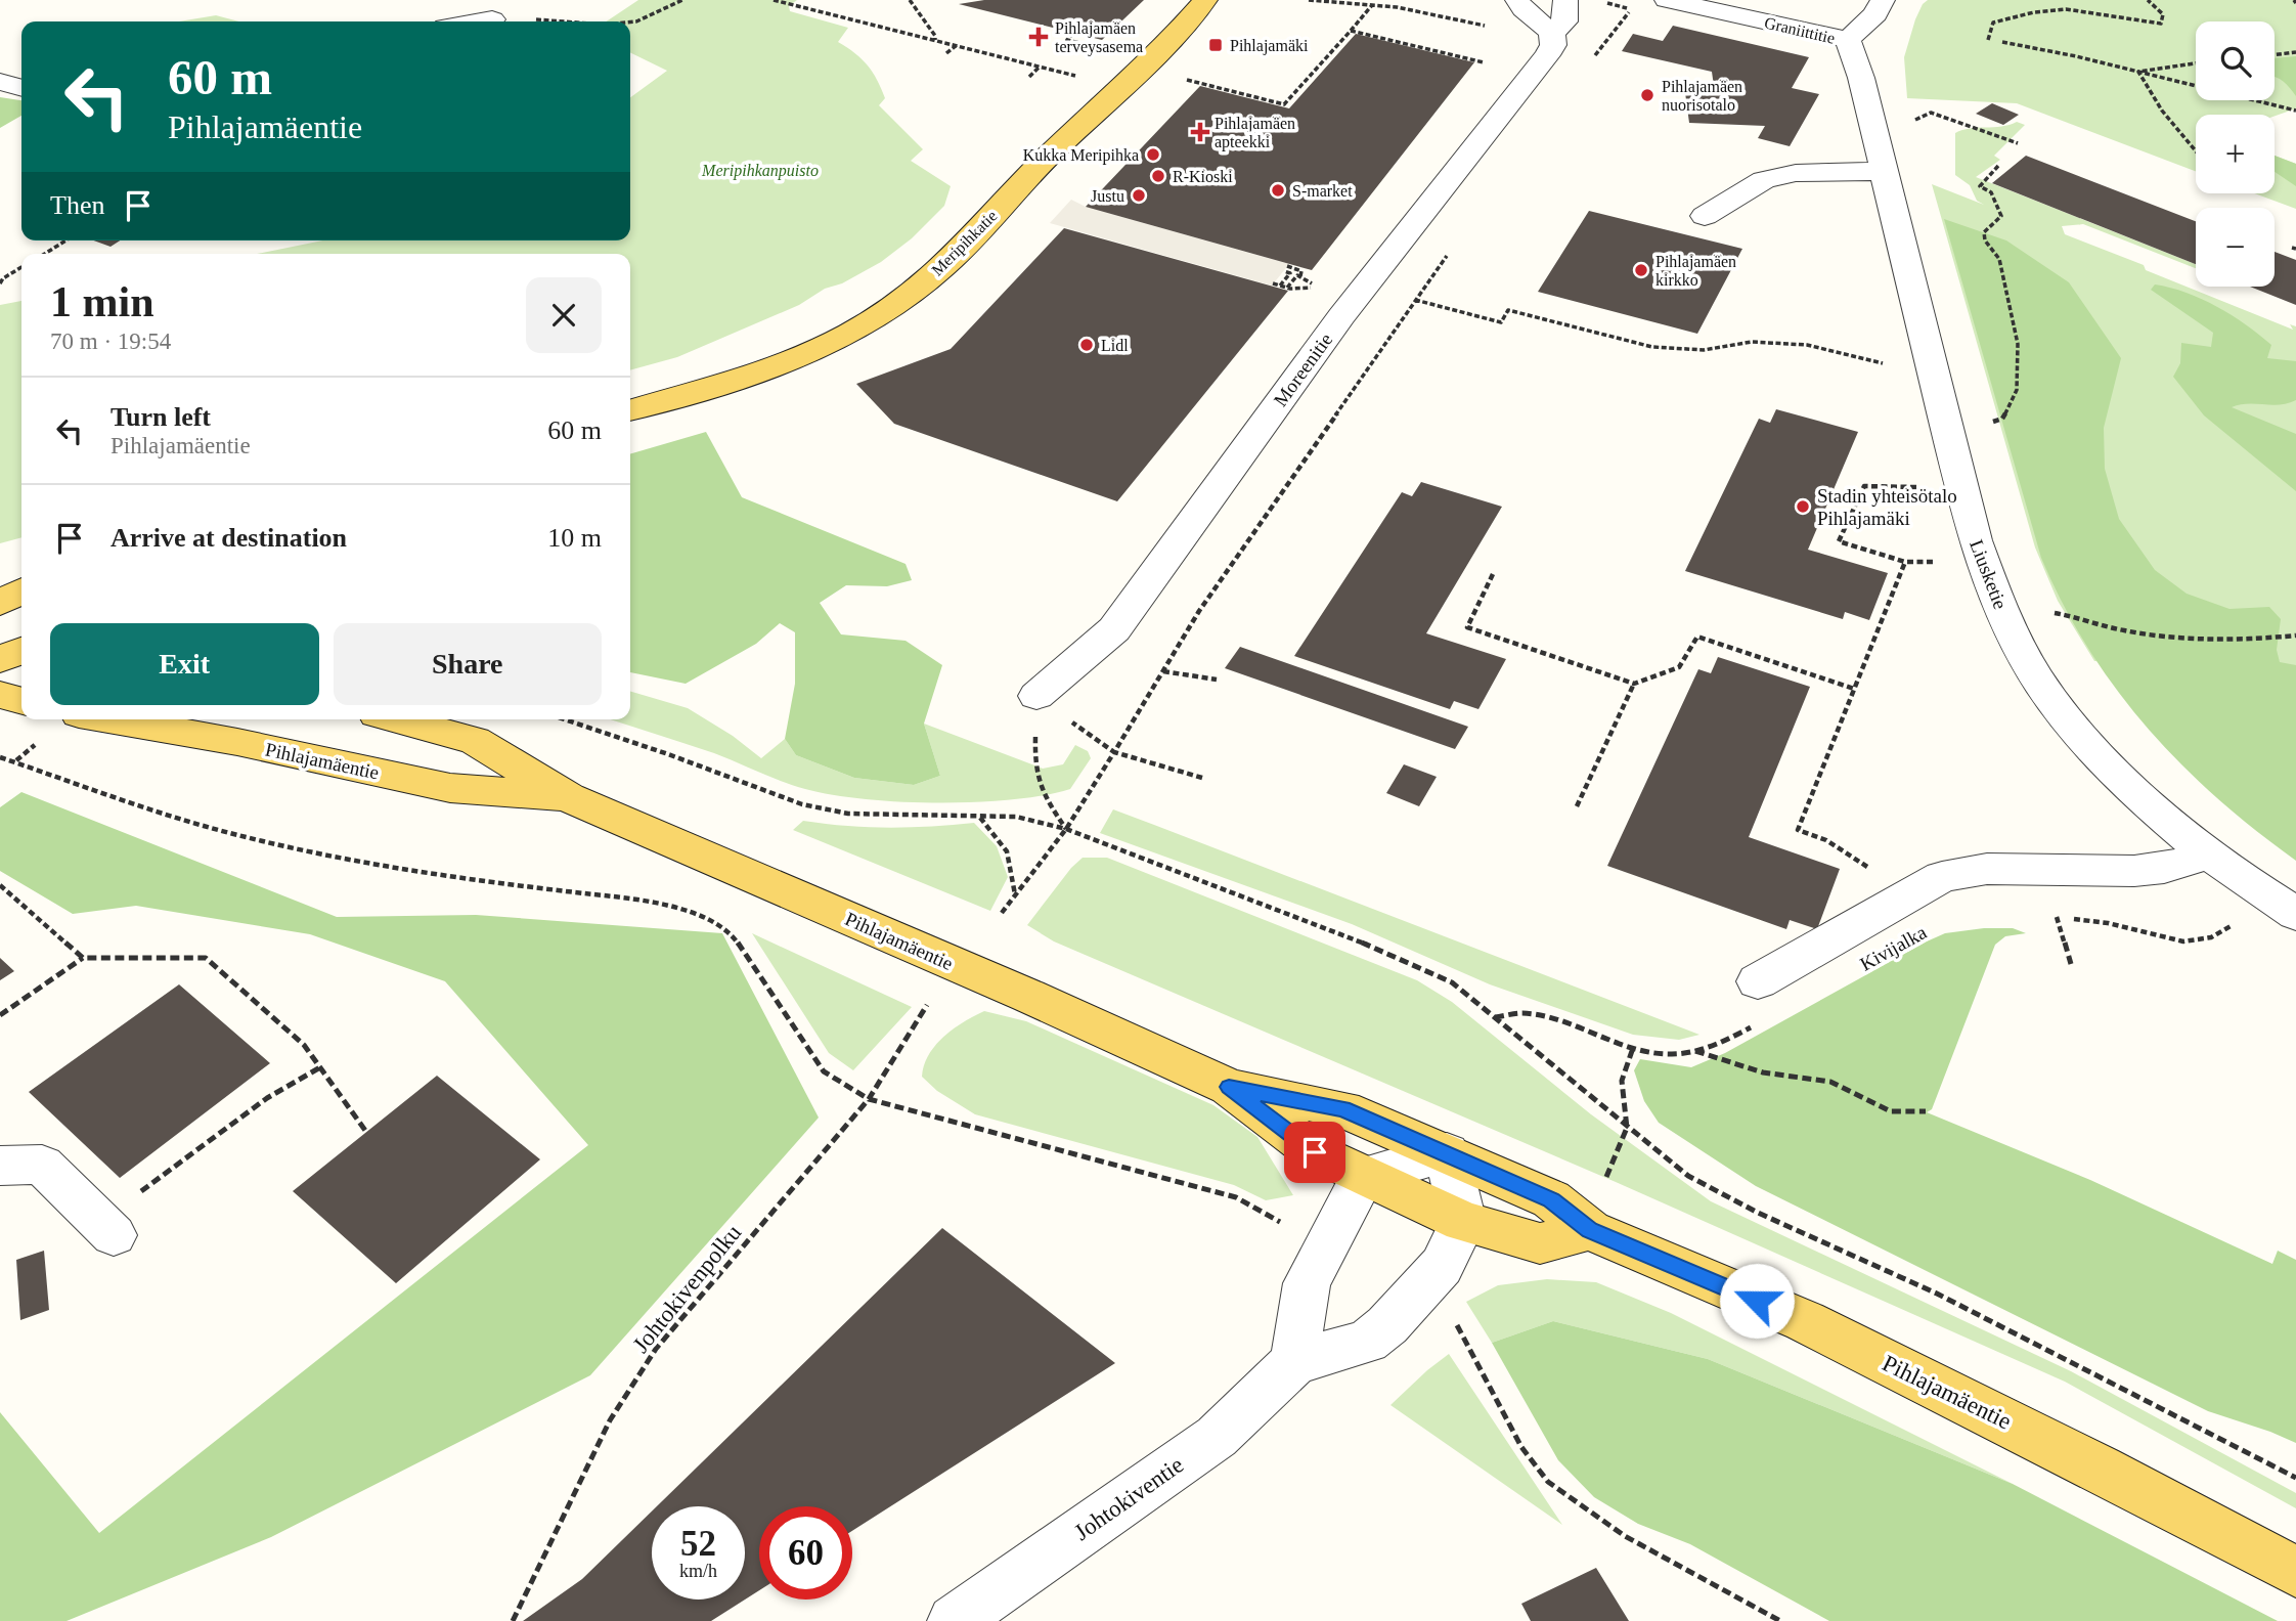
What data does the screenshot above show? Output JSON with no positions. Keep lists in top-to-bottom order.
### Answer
{
  "streets": {
    "main road": ["Meripihkatie", "Pihlajamäentie"],
    "street": [
      "Graniittitie",
      "Moreenitie",
      "Liusketie",
      "Kivijalka",
      "Johtokiventie"
    ],
    "path": ["Johtokivenpolku"]
  },
  "crossings": [
    ["Graniittitie", "Liusketie"],
    ["Liusketie", "Kivijalka"],
    ["Pihlajamäentie", "Johtokiventie"]
  ],
  "parks": ["Meripihkanpuisto"],
  "places": {
    "health": ["Pihlajamäen terveysasema", "Pihlajamäen apteekki"],
    "transit": ["Pihlajamäki"],
    "other": [
      "Pihlajamäen nuorisotalo",
      "Kukka Meripihka",
      "R-Kioski",
      "S-market",
      "Justu",
      "Pihlajamäen kirkko",
      "Lidl",
      "Stadin yhteisötalo Pihlajamäki"
    ]
  },
  "page": {
    "map_buttons": ["+", "−"],
    "turn": ["60 m", "Pihlajamäentie"],
    "then": "Then",
    "heading": ["1 min", "70 m · 19:54"],
    "list": [
      {
        "name": "Turn left",
        "note": "Pihlajamäentie",
        "value": "60 m"
      },
      {
        "name": "Arrive at destination",
        "value": "10 m"
      }
    ],
    "buttons": ["Exit", "Share"],
    "speed": "52 km/h",
    "limit": "60"
  }
}
